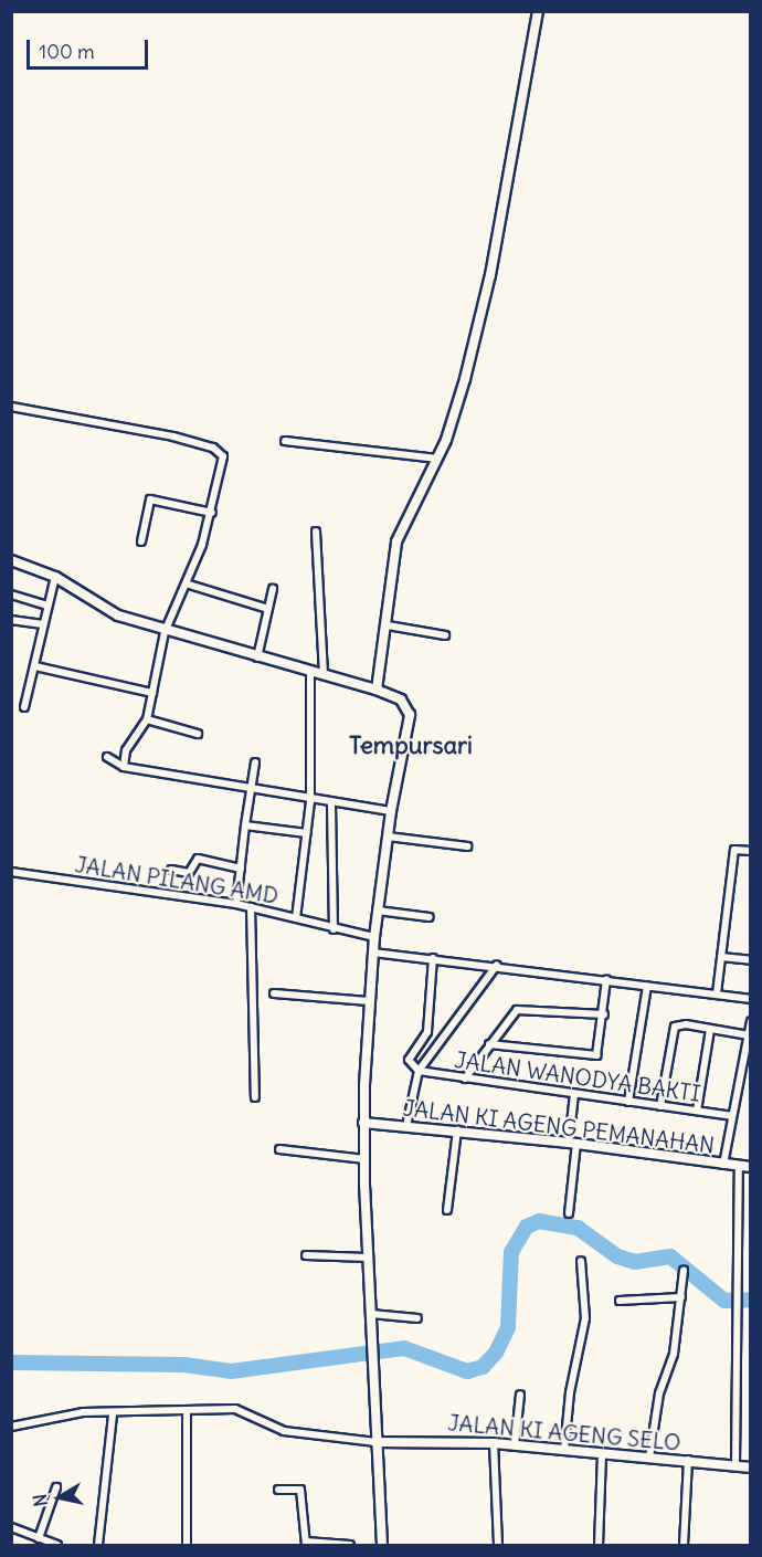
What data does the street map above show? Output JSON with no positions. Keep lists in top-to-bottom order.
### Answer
{
  "streets": {
    "main road": ["JALAN KI AGENG PEMANAHAN", "JALAN KI AGENG SELO"],
    "street": ["JALAN PILANG AMD", "JALAN WANODYA BAKTI"]
  },
  "districts": ["Tempursari"],
  "scale_bar": "100 m",
  "north": "left"
}
